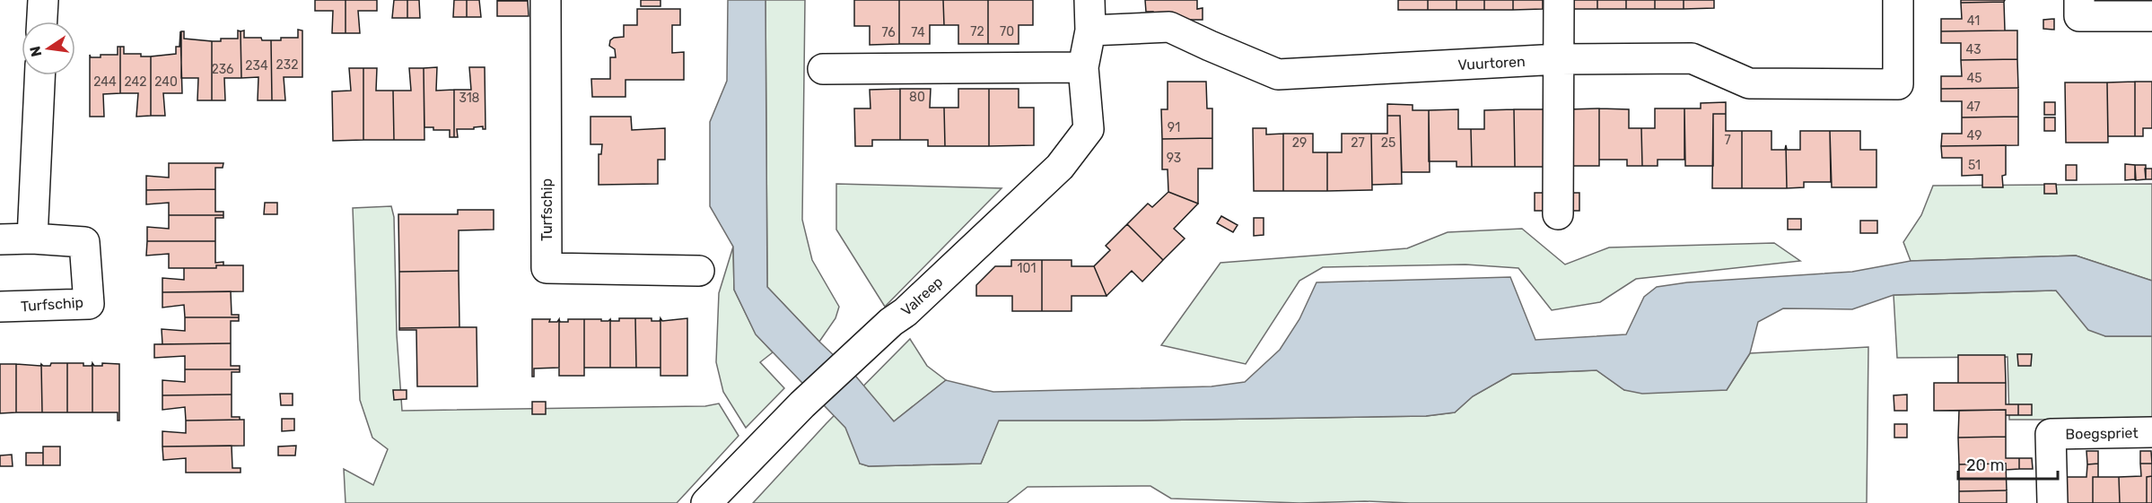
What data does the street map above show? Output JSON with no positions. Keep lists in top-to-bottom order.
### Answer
{
  "streets": {
    "street": [
      "Vuurtoren",
      "Turfschip",
      "Valreep",
      "Boegspriet"
    ]
  },
  "crossings": [
    ["Vuurtoren", "Valreep"]
  ],
  "house_numbers": [
    "41",
    "72",
    "70",
    "76",
    "74",
    "43",
    "232",
    "234",
    "236",
    "45",
    "244",
    "242",
    "240",
    "80",
    "318",
    "47",
    "91",
    "49",
    "7",
    "29",
    "27",
    "25",
    "93",
    "51",
    "101"
  ],
  "scale_bar": "20 m",
  "north": "left"
}
